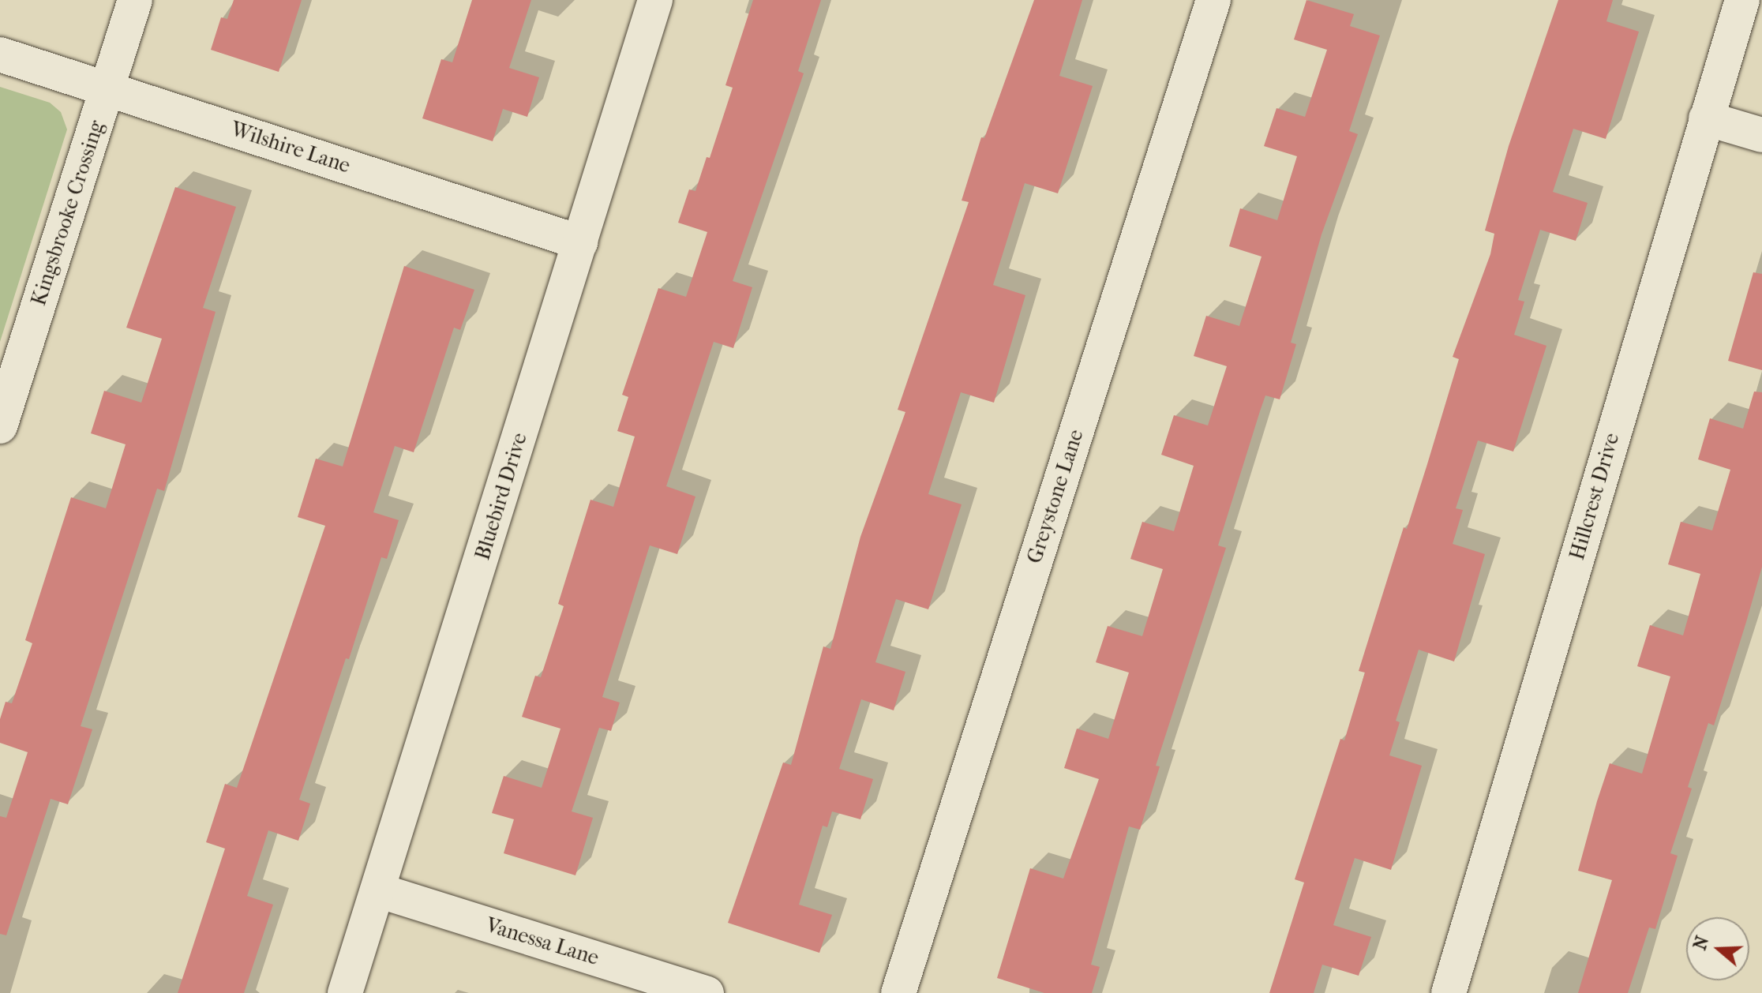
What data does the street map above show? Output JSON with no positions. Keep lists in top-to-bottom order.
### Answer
{
  "streets": {
    "street": [
      "Wilshire Lane",
      "Kingsbrooke Crossing",
      "Bluebird Drive",
      "Greystone Lane",
      "Hillcrest Drive",
      "Vanessa Lane"
    ]
  },
  "crossings": [
    ["Wilshire Lane", "Kingsbrooke Crossing"],
    ["Wilshire Lane", "Bluebird Drive"],
    ["Bluebird Drive", "Vanessa Lane"]
  ],
  "north": "left"
}
